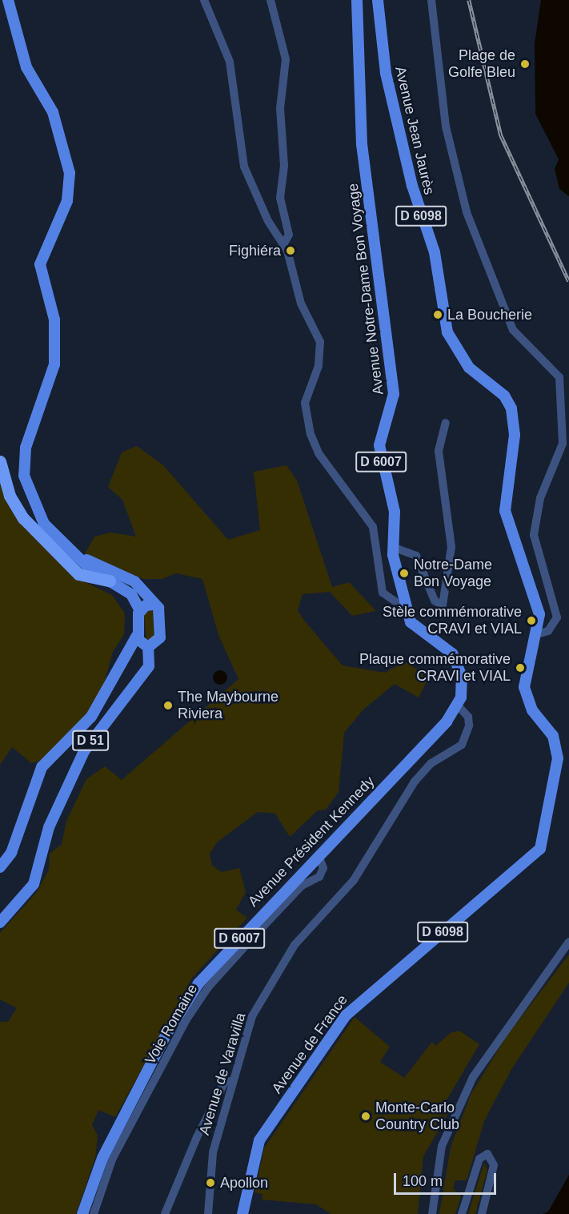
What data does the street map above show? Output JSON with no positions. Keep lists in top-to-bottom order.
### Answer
{
  "streets": {
    "main road": [
      "Avenue Jean Jaurès",
      "D 6098",
      "Avenue Notre-Dame Bon Voyage",
      "D 6007",
      "D 51",
      "Avenue Président Kennedy",
      "Avenue de France"
    ],
    "street": ["Voie Romaine", "Avenue de Varavilla"]
  },
  "crossings": [
    ["Avenue Jean Jaurès", "Avenue de France"],
    ["Avenue Notre-Dame Bon Voyage", "Avenue Président Kennedy"],
    ["Avenue Notre-Dame Bon Voyage", "Avenue de Varavilla"],
    ["Avenue Président Kennedy", "Voie Romaine"],
    ["Avenue Président Kennedy", "Avenue de Varavilla"]
  ],
  "places": [
    "Plage de Golfe Bleu",
    "Fighiéra",
    "La Boucherie",
    "Notre-Dame Bon Voyage",
    "Stèle commémorative CRAVI et VIAL",
    "Plaque commémorative CRAVI et VIAL",
    "The Maybourne Riviera",
    "Monte-Carlo Country Club",
    "Apollon"
  ],
  "scale_bar": "100 m"
}
